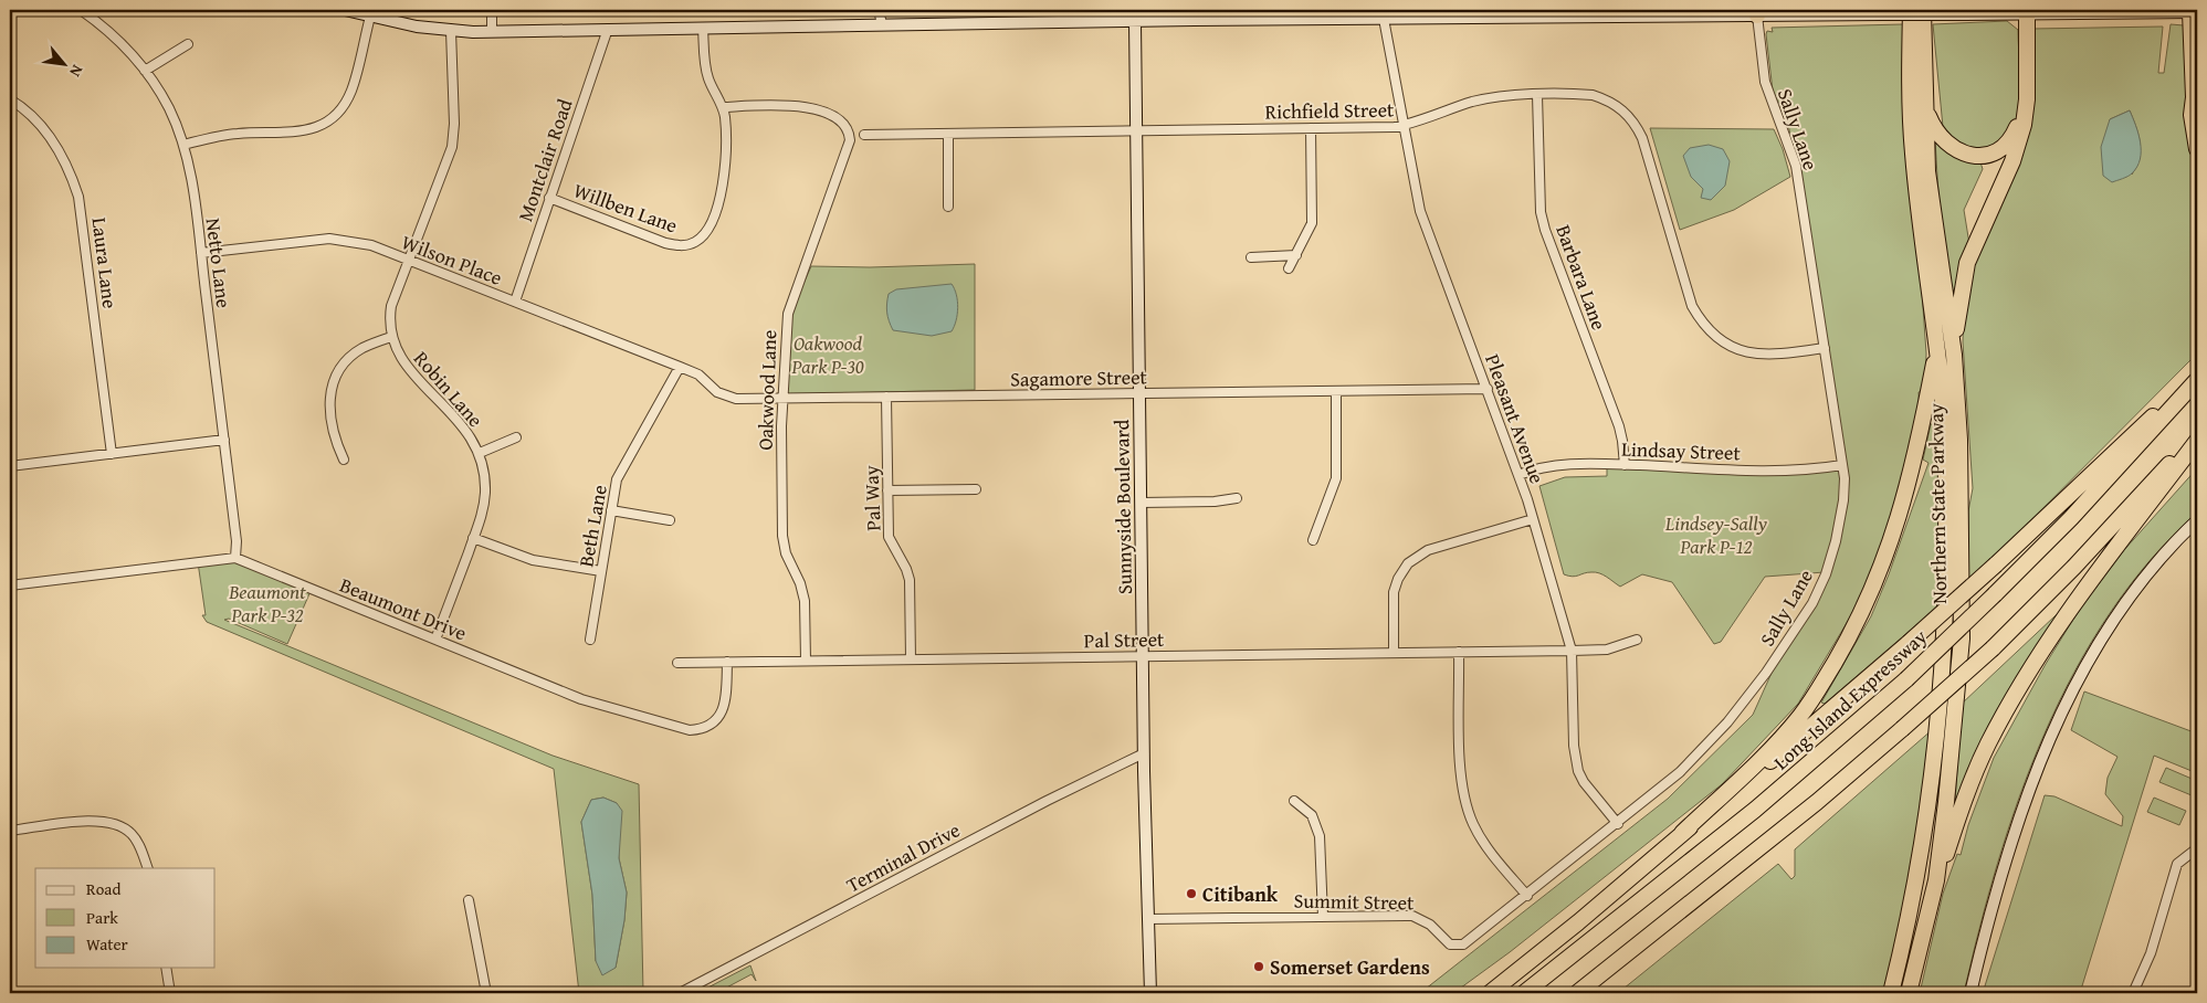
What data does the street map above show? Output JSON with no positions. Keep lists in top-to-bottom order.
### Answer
{
  "streets": {
    "highway": ["Northern State Parkway", "Long Island Expressway"],
    "main road": ["Sunnyside Boulevard"],
    "street": [
      "Richfield Street",
      "Sally Lane",
      "Montclair Road",
      "Willben Lane",
      "Wilson Place",
      "Laura Lane",
      "Netto Lane",
      "Barbara Lane",
      "Sagamore Street",
      "Robin Lane",
      "Oakwood Lane",
      "Pleasant Avenue",
      "Lindsay Street",
      "Pal Way",
      "Beth Lane",
      "Beaumont Drive",
      "Pal Street",
      "Terminal Drive",
      "Summit Street"
    ]
  },
  "crossings": [
    ["Richfield Street", "Sally Lane"],
    ["Richfield Street", "Barbara Lane"],
    ["Richfield Street", "Pleasant Avenue"],
    ["Richfield Street", "Sunnyside Boulevard"],
    ["Sally Lane", "Pleasant Avenue"],
    ["Sally Lane", "Lindsay Street"],
    ["Sally Lane", "Summit Street"],
    ["Montclair Road", "Willben Lane"],
    ["Montclair Road", "Wilson Place"],
    ["Willben Lane", "Oakwood Lane"],
    ["Wilson Place", "Netto Lane"],
    ["Wilson Place", "Sagamore Street"],
    ["Wilson Place", "Robin Lane"],
    ["Wilson Place", "Beth Lane"],
    ["Netto Lane", "Beaumont Drive"],
    ["Barbara Lane", "Lindsay Street"],
    ["Sagamore Street", "Oakwood Lane"],
    ["Sagamore Street", "Pleasant Avenue"],
    ["Sagamore Street", "Pal Way"],
    ["Sagamore Street", "Sunnyside Boulevard"],
    ["Sagamore Street", "Beth Lane"],
    ["Robin Lane", "Beaumont Drive"],
    ["Oakwood Lane", "Pal Street"],
    ["Pleasant Avenue", "Lindsay Street"],
    ["Pleasant Avenue", "Pal Street"],
    ["Pal Way", "Pal Street"],
    ["Sunnyside Boulevard", "Pal Street"],
    ["Sunnyside Boulevard", "Terminal Drive"],
    ["Sunnyside Boulevard", "Summit Street"],
    ["Beaumont Drive", "Pal Street"]
  ],
  "parks": ["Oakwood Park P-30", "Lindsey-Sally Park P-12", "Beaumont Park P-32"],
  "places": ["Citibank", "Somerset Gardens"],
  "legend": ["Road", "Park", "Water"],
  "north": "bottom right"
}
